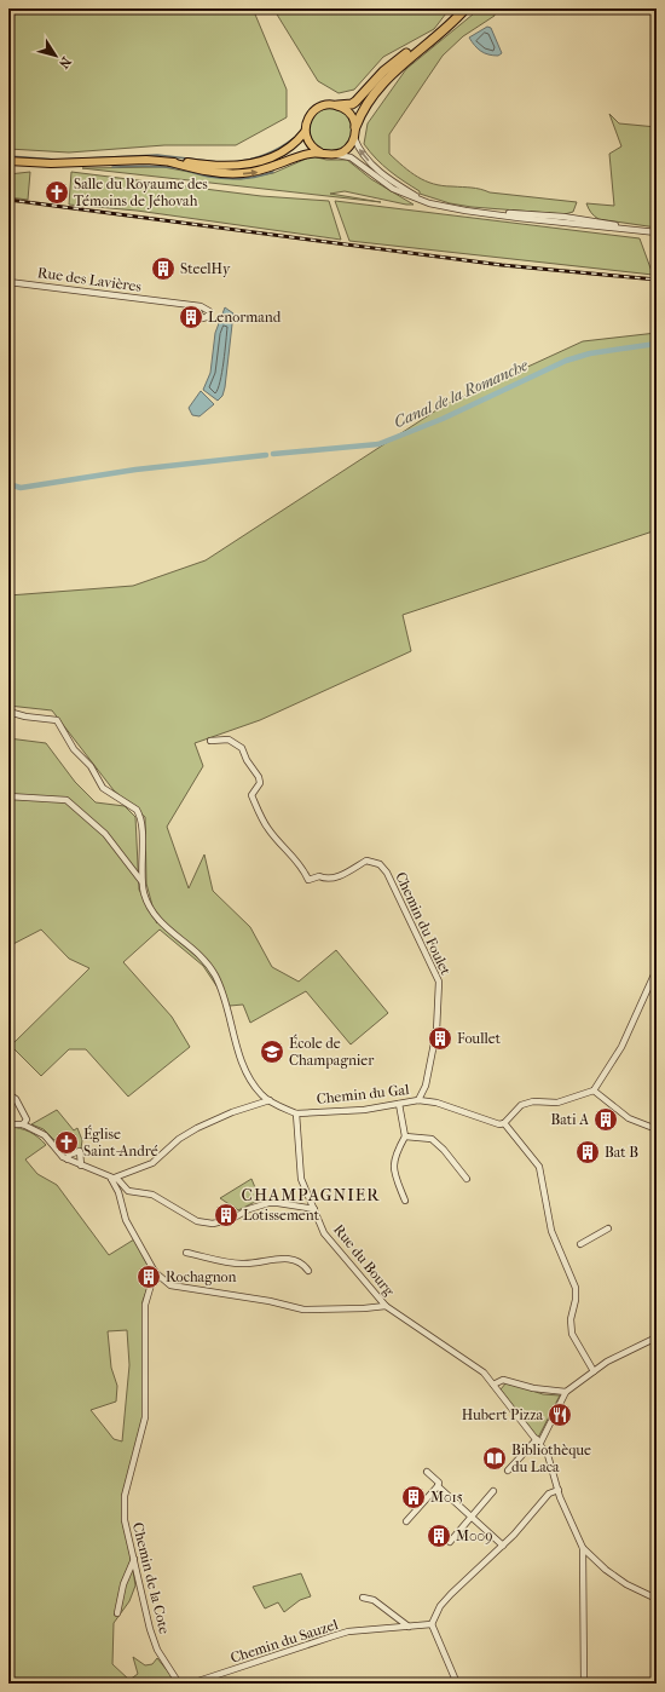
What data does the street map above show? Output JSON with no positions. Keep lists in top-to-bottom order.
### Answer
{
  "streets": {
    "street": [
      "Rue des Lavières",
      "Chemin du Foulet",
      "Chemin du Gal",
      "Rue du Bourg",
      "Chemin de la Cote",
      "Chemin du Sauzel"
    ]
  },
  "crossings": [
    ["Chemin du Foulet", "Chemin du Gal"],
    ["Chemin du Gal", "Rue du Bourg"]
  ],
  "districts": ["CHAMPAGNIER"],
  "water": ["Canal de la Romanche"],
  "places": {
    "church": ["Salle du Royaume des Témoins de Jéhovah", "Église Saint-André"],
    "building": [
      "SteelHy",
      "Lenormand",
      "Foullet",
      "Bati A",
      "Bat B",
      "Lotissement",
      "Rochagnon",
      "M015",
      "M009"
    ],
    "school or university": ["École de Champagnier"],
    "restaurant": ["Hubert Pizza"],
    "library": ["Bibliothèque du Laca"]
  },
  "north": "bottom right"
}
